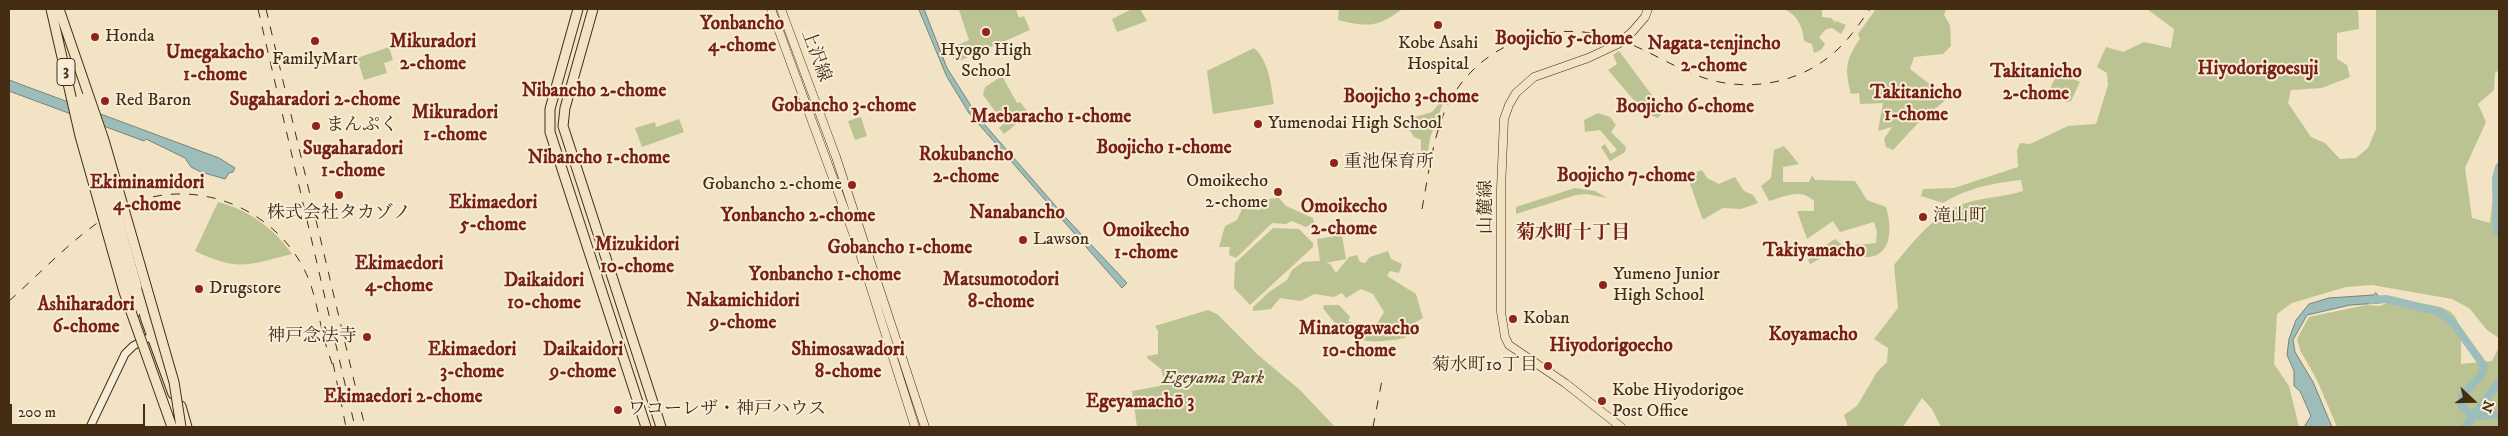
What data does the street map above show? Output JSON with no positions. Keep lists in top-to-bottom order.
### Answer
{
  "streets": {
    "highway": ["3"],
    "main road": ["上沢線", "山麓線"]
  },
  "districts": [
    "Yonbancho 4-chome",
    "Boojicho 5-chome",
    "Mikuradori 2-chome",
    "Nagata-tenjincho 2-chome",
    "Umegakacho 1-chome",
    "Hiyodorigoesuji",
    "Takitanicho 2-chome",
    "Nibancho 2-chome",
    "Takitanicho 1-chome",
    "Boojicho 3-chome",
    "Sugaharadori 2-chome",
    "Gobancho 3-chome",
    "Boojicho 6-chome",
    "Mikuradori 1-chome",
    "Maebaracho 1-chome",
    "Boojicho 1-chome",
    "Sugaharadori 1-chome",
    "Rokubancho 2-chome",
    "Nibancho 1-chome",
    "Boojicho 7-chome",
    "Ekiminamidori 4-chome",
    "Ekimaedori 5-chome",
    "Omoikecho 2-chome",
    "Nanabancho",
    "Yonbancho 2-chome",
    "Omoikecho 1-chome",
    "菊水町十丁目",
    "Mizukidori 10-chome",
    "Gobancho 1-chome",
    "Takiyamacho",
    "Ekimaedori 4-chome",
    "Yonbancho 1-chome",
    "Matsumotodori 8-chome",
    "Daikaidori 10-chome",
    "Nakamichidori 9-chome",
    "Ashiharadori 6-chome",
    "Minatogawacho 10-chome",
    "Koyamacho",
    "Hiyodorigoecho",
    "Ekimaedori 3-chome",
    "Daikaidori 9-chome",
    "Shimosawadori 8-chome",
    "Ekimaedori 2-chome",
    "Egeyamachō 3"
  ],
  "parks": ["Egeyama Park"],
  "places": [
    "Kobe Asahi Hospital",
    "Hyogo High School",
    "Honda",
    "FamilyMart",
    "Red Baron",
    "Yumenodai High School",
    "まんぷく",
    "重池保育所",
    "Gobancho 2-chome",
    "Omoikecho 2-chome",
    "株式会社タカゾノ",
    "滝山町",
    "Lawson",
    "Yumeno Junior High School",
    "Drugstore",
    "Koban",
    "神戸念法寺",
    "菊水町10丁目",
    "Kobe Hiyodorigoe Post Office",
    "ワコーレザ・神戸ハウス"
  ],
  "scale_bar": "200 m",
  "north": "right"
}
